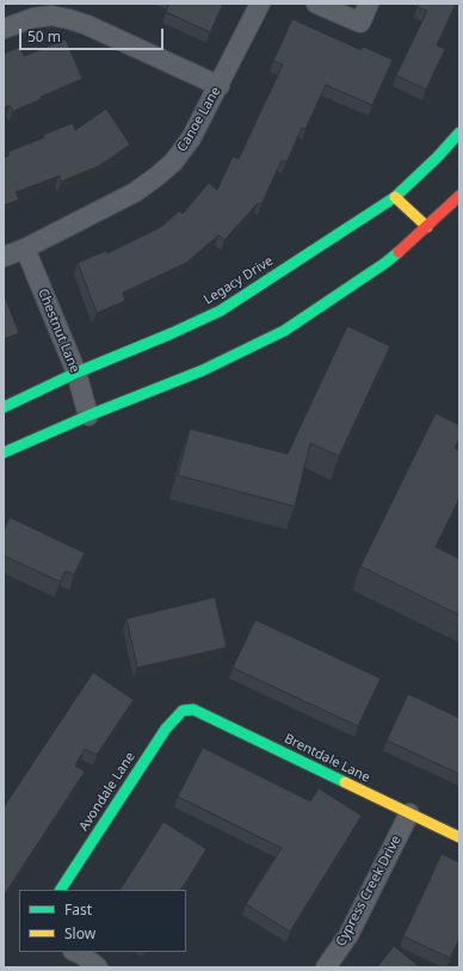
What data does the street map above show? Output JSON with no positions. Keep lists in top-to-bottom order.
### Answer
{
  "streets": {
    "main road": ["Legacy Drive", "Brentdale Lane", "Avondale Lane"],
    "street": ["Canoe Lane", "Chestnut Lane", "Cypress Creek Drive"]
  },
  "crossings": [
    ["Canoe Lane", "Chestnut Lane"],
    ["Legacy Drive", "Chestnut Lane"],
    ["Brentdale Lane", "Avondale Lane"],
    ["Brentdale Lane", "Cypress Creek Drive"]
  ],
  "legend": ["Fast", "Slow"],
  "scale_bar": "50 m"
}
